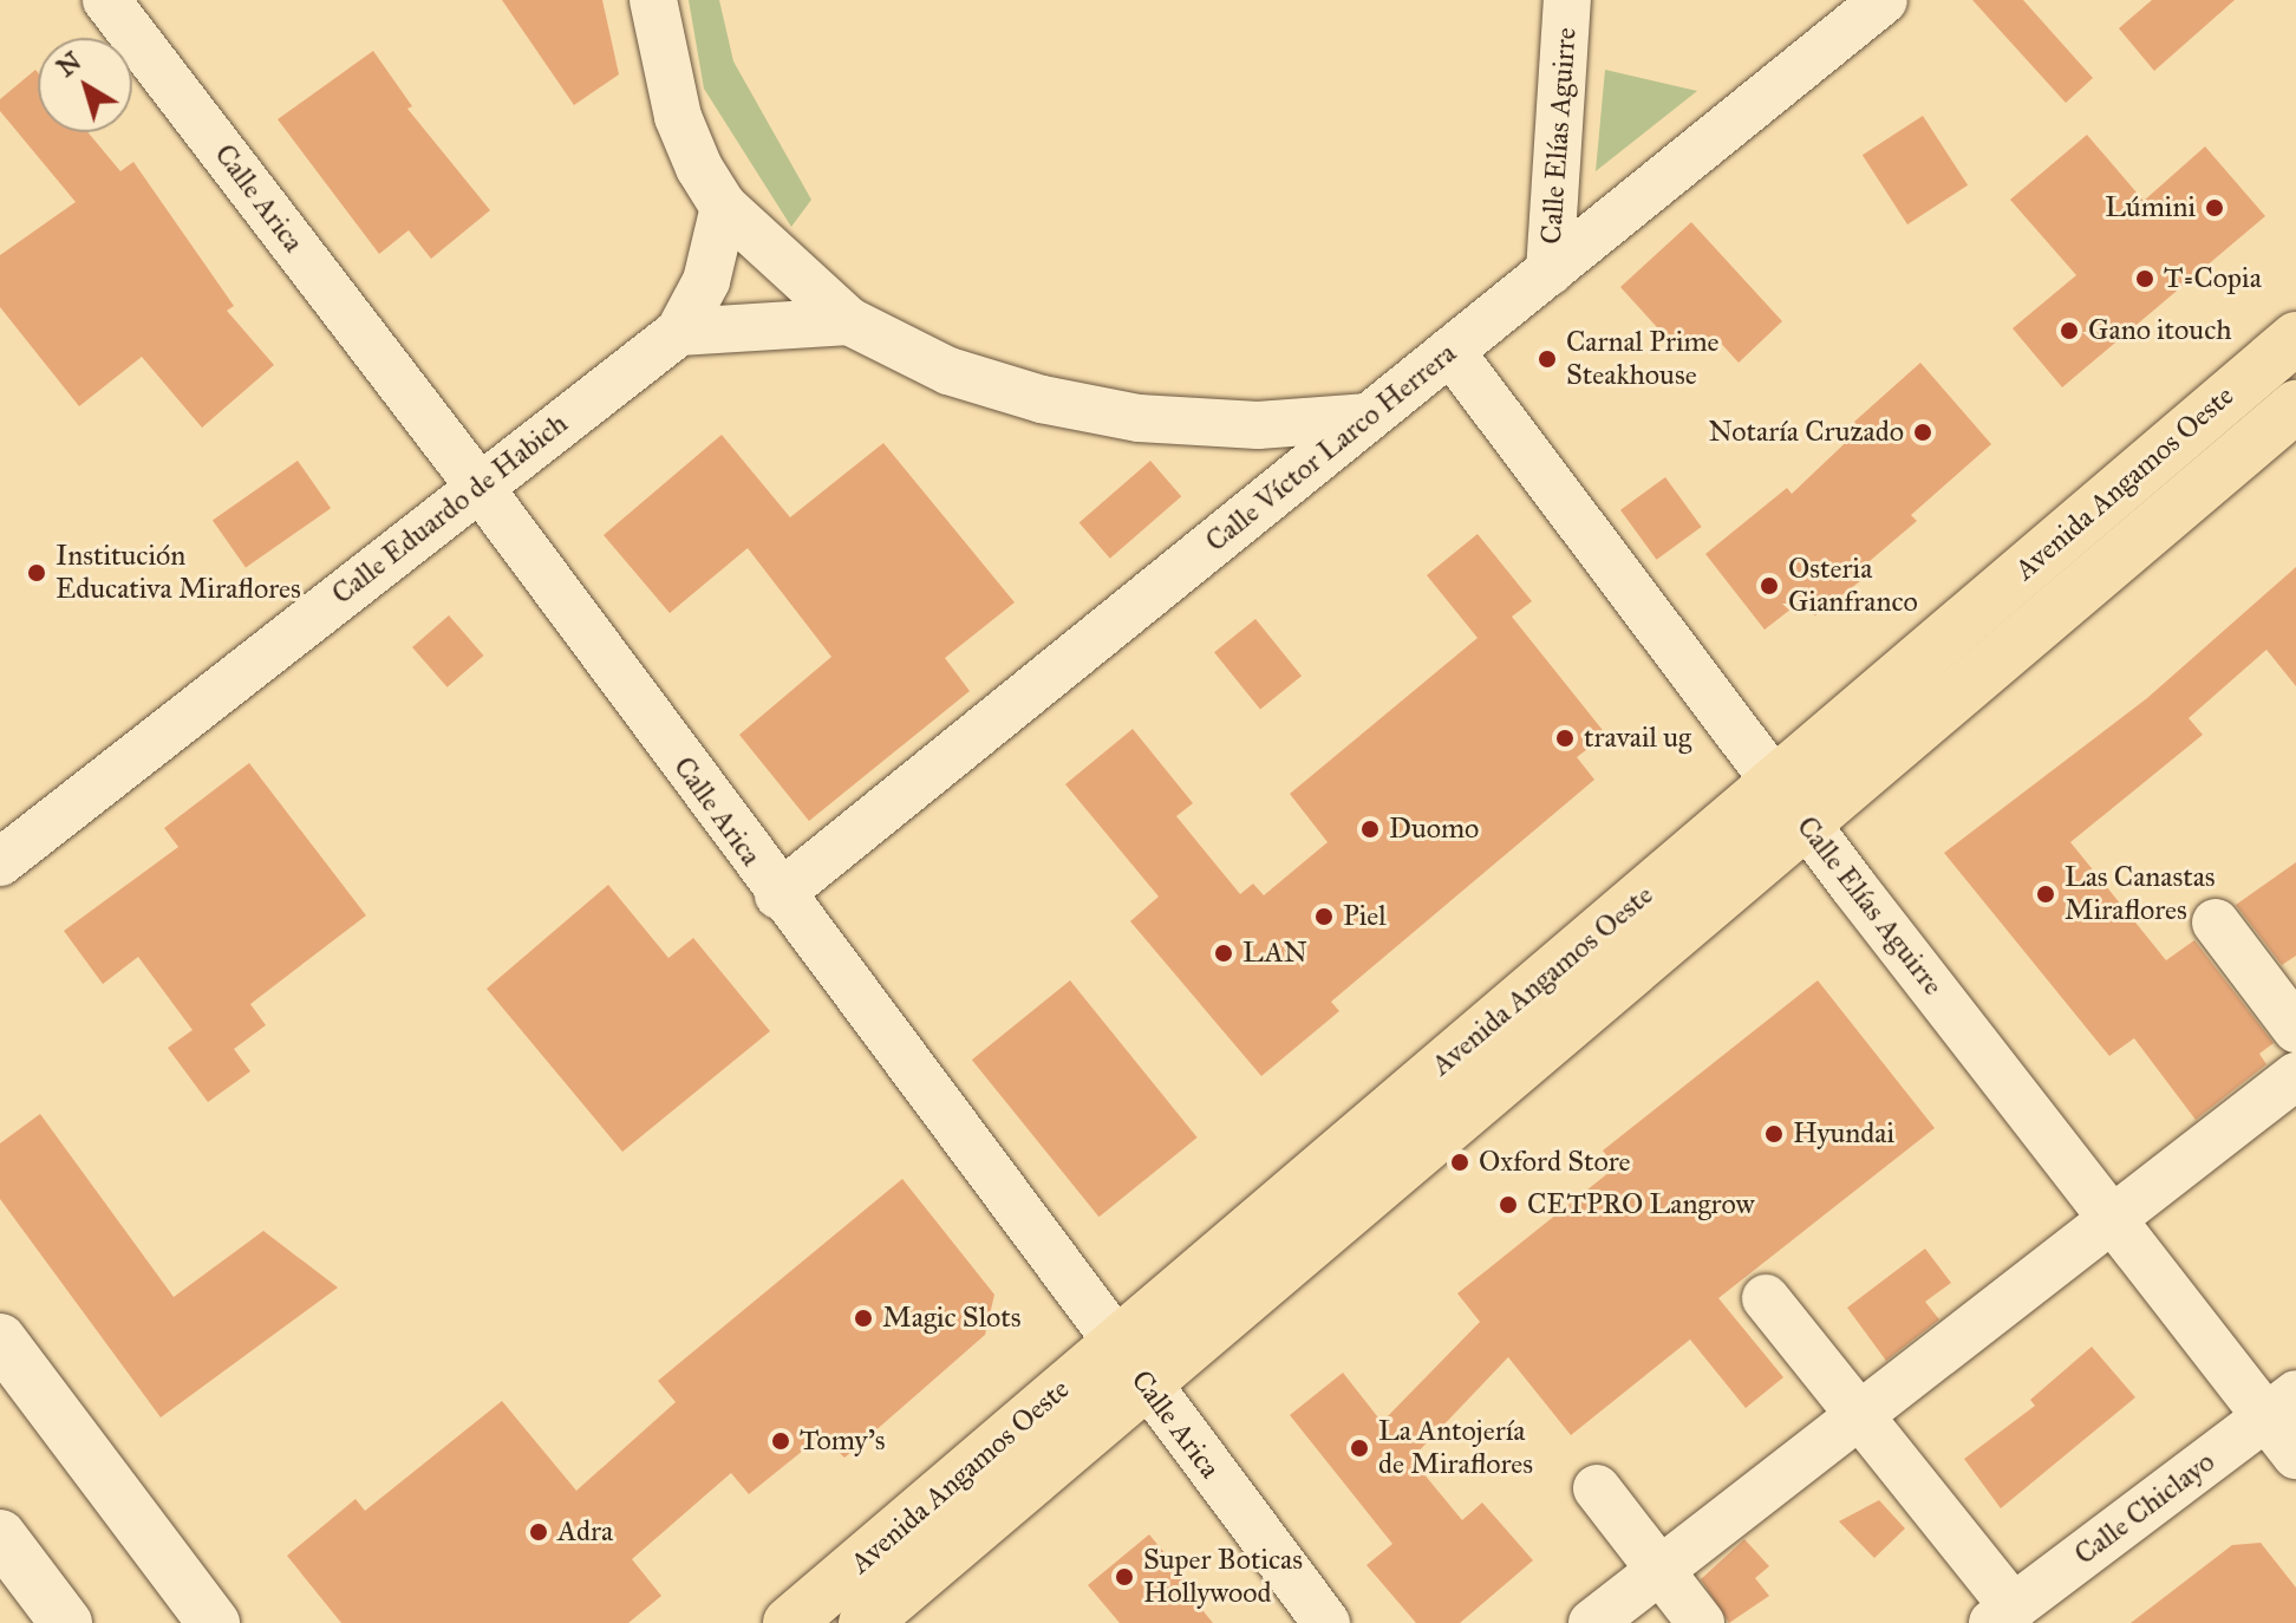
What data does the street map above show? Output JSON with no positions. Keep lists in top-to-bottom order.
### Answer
{
  "streets": {
    "main road": ["Avenida Angamos Oeste"],
    "street": [
      "Calle Elías Aguirre",
      "Calle Arica",
      "Calle Víctor Larco Herrera",
      "Calle Eduardo de Habich",
      "Calle Chiclayo"
    ]
  },
  "crossings": [
    ["Calle Elías Aguirre", "Calle Víctor Larco Herrera"],
    ["Calle Elías Aguirre", "Avenida Angamos Oeste"],
    ["Calle Elías Aguirre", "Calle Chiclayo"],
    ["Calle Arica", "Calle Víctor Larco Herrera"],
    ["Calle Arica", "Avenida Angamos Oeste"],
    ["Calle Arica", "Calle Eduardo de Habich"]
  ],
  "places": [
    "Lúmini",
    "T=Copia",
    "Gano itouch",
    "Carnal Prime Steakhouse",
    "Notaría Cruzado",
    "Institución Educativa Miraflores",
    "Osteria Gianfranco",
    "travail ug",
    "Duomo",
    "Las Canastas Miraflores",
    "Piel",
    "LAN",
    "Hyundai",
    "Oxford Store",
    "CETPRO Langrow",
    "Magic Slots",
    "Tomy's",
    "La Antojería de Miraflores",
    "Adra",
    "Super Boticas Hollywood"
  ],
  "north": "top left"
}
